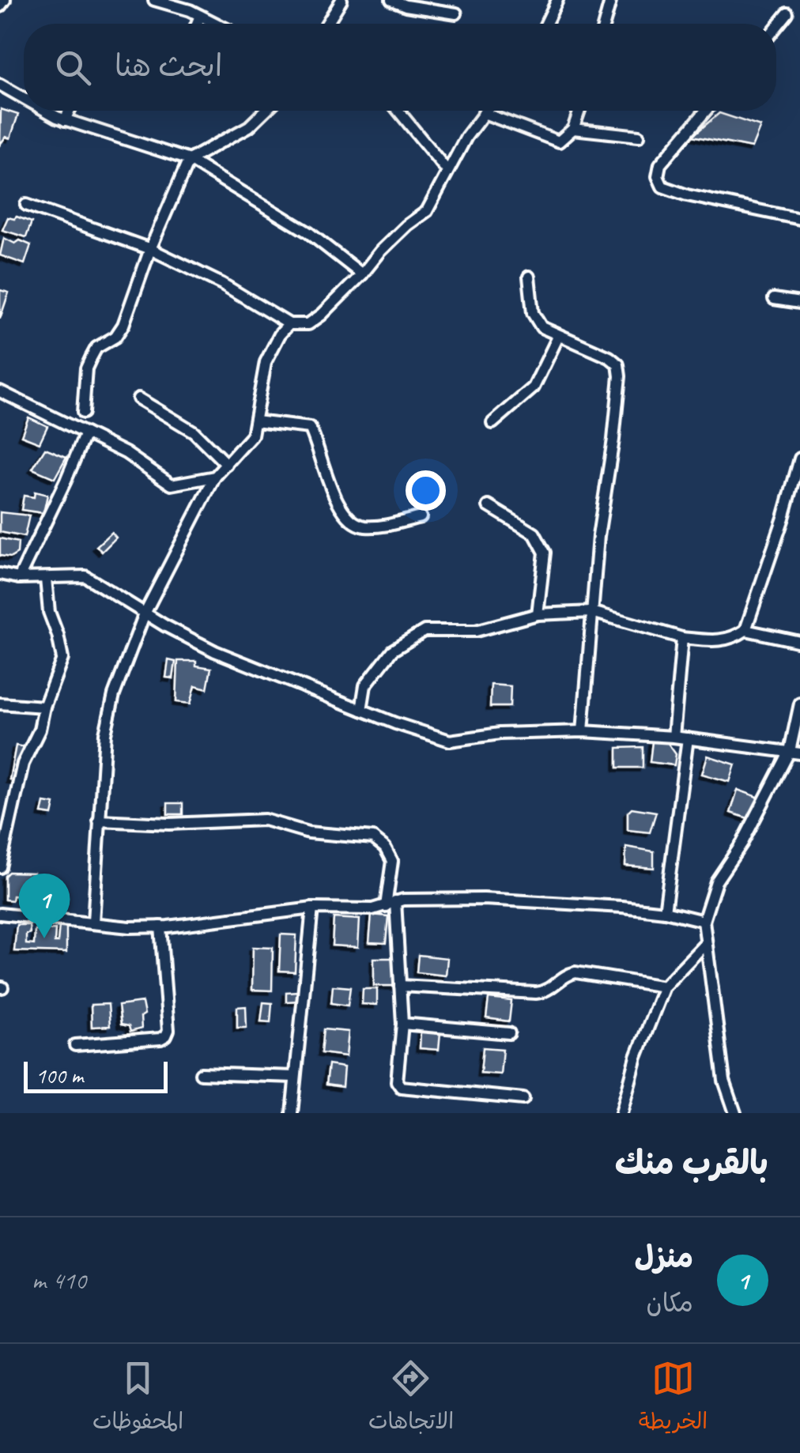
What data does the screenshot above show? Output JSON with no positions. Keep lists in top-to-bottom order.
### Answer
{
  "scale_bar": "100 m",
  "page": {
    "search": "ابحث هنا",
    "pins": "1",
    "scale": "100 m",
    "heading": "بالقرب منك",
    "list": [
      {
        "mark": "1",
        "name": "منزل",
        "note": "مكان",
        "value": "410 m"
      }
    ],
    "nav": ["الخريطة", "الاتجاهات", "المحفوظات"]
  }
}
